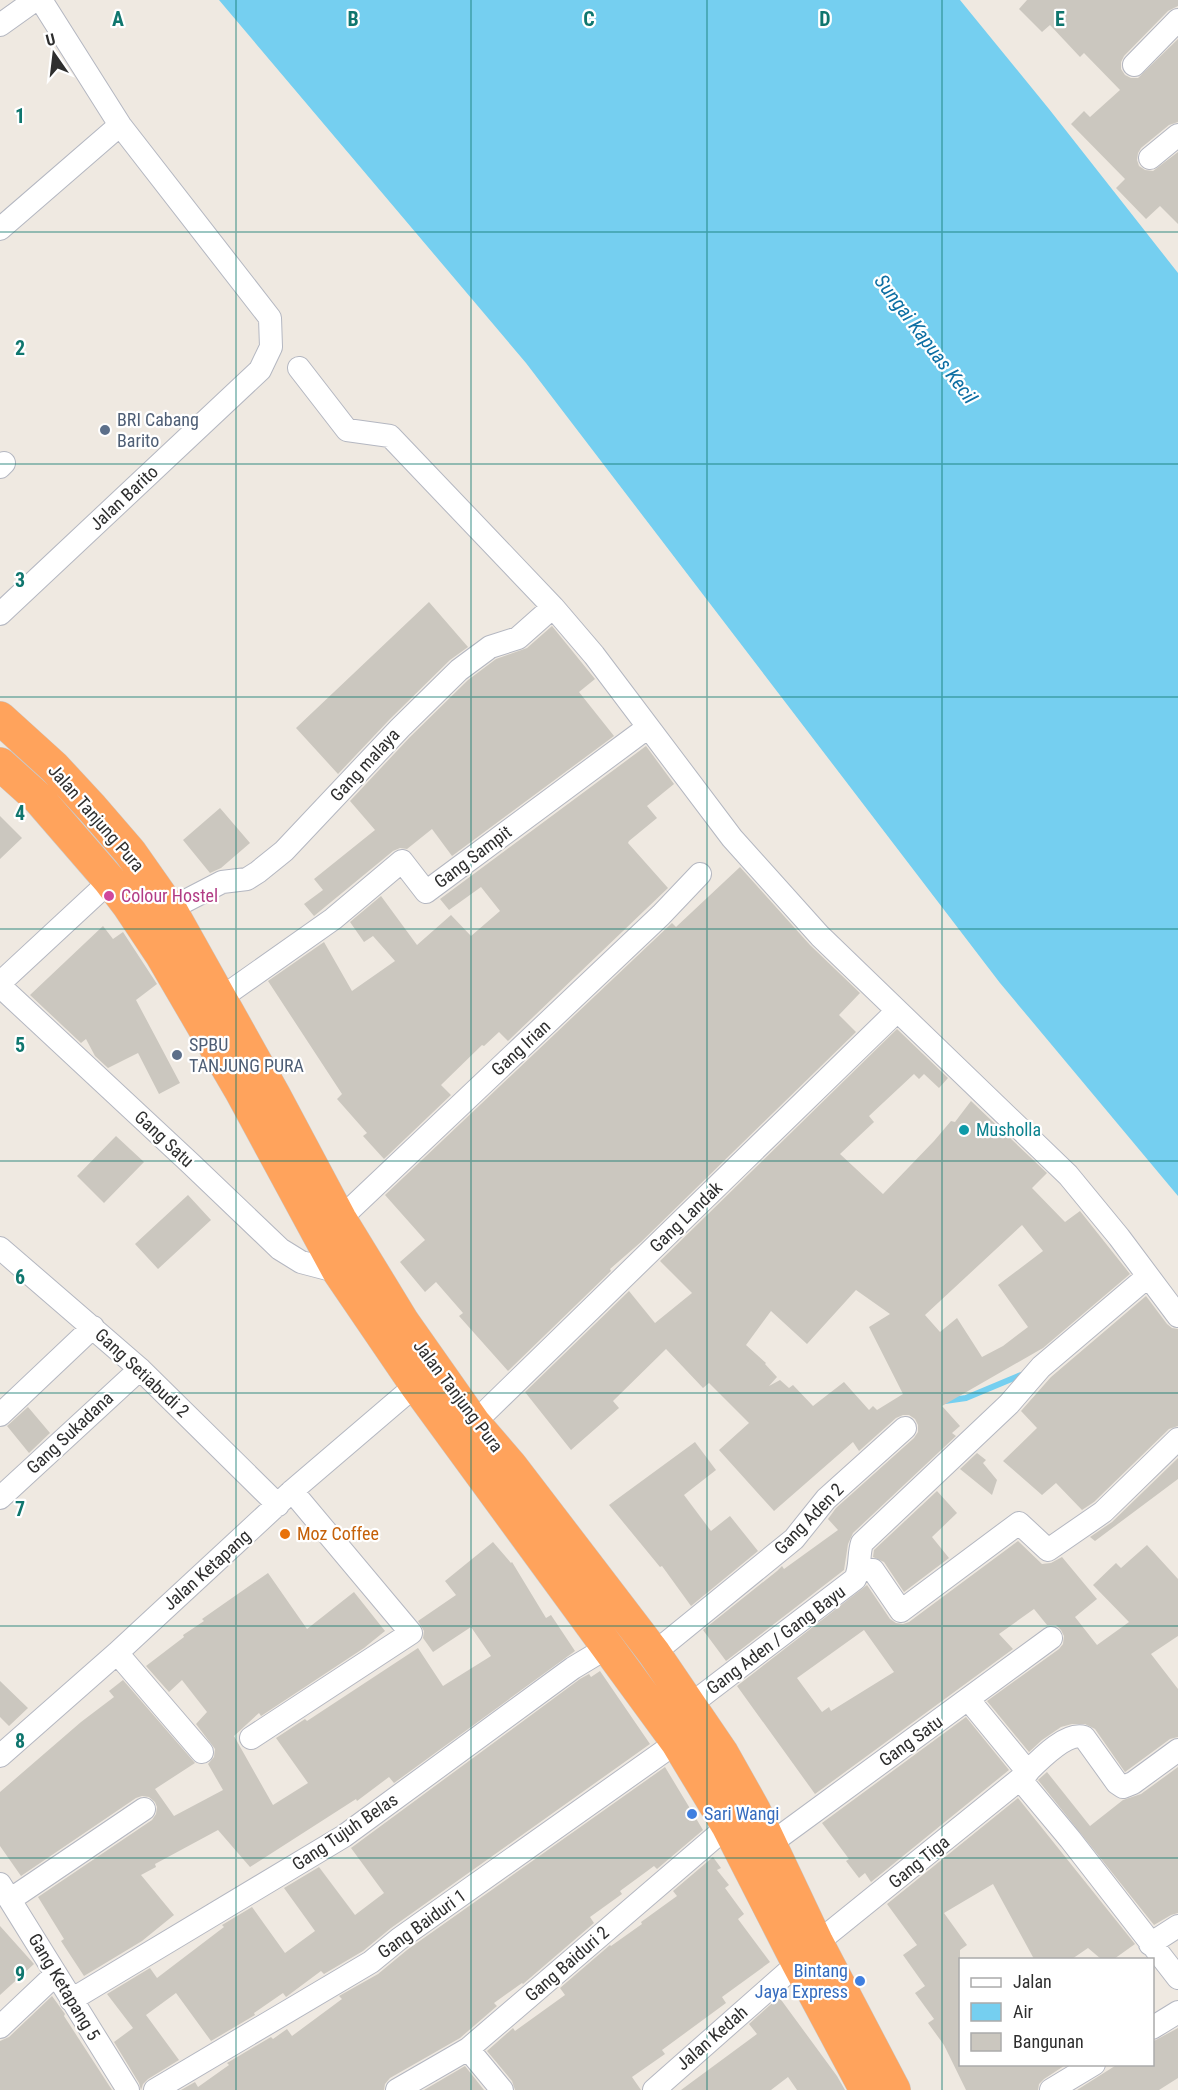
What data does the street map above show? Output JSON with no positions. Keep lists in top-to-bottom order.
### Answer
{
  "streets": {
    "highway": ["Jalan Tanjung Pura"],
    "street": [
      "Jalan Barito",
      "Gang malaya",
      "Gang Sampit",
      "Gang Irian",
      "Gang Satu",
      "Gang Landak",
      "Gang Setiabudi 2",
      "Gang Sukadana",
      "Gang Aden 2",
      "Jalan Ketapang",
      "Gang Aden / Gang Bayu",
      "Gang Tujuh Belas",
      "Gang Tiga",
      "Gang Baiduri 1",
      "Gang Baiduri 2",
      "Gang Ketapang 5",
      "Jalan Kedah"
    ]
  },
  "crossings": [
    ["Gang malaya", "Jalan Tanjung Pura"],
    ["Jalan Tanjung Pura", "Gang Sampit"],
    ["Jalan Tanjung Pura", "Gang Irian"],
    ["Jalan Tanjung Pura", "Gang Satu"],
    ["Jalan Tanjung Pura", "Gang Landak"],
    ["Jalan Tanjung Pura", "Gang Aden 2"],
    ["Jalan Tanjung Pura", "Jalan Ketapang"],
    ["Jalan Tanjung Pura", "Gang Aden / Gang Bayu"],
    ["Jalan Tanjung Pura", "Gang Tujuh Belas"],
    ["Jalan Tanjung Pura", "Gang Tiga"],
    ["Jalan Tanjung Pura", "Gang Baiduri 1"],
    ["Jalan Tanjung Pura", "Gang Baiduri 2"],
    ["Jalan Tanjung Pura", "Jalan Kedah"],
    ["Gang Setiabudi 2", "Gang Sukadana"],
    ["Gang Setiabudi 2", "Jalan Ketapang"],
    ["Gang Tujuh Belas", "Gang Ketapang 5"],
    ["Gang Tiga", "Jalan Kedah"]
  ],
  "water": ["Sungai Kapuas Kecil"],
  "places": [
    "BRI Cabang Barito",
    "Colour Hostel",
    "SPBU TANJUNG PURA",
    "Musholla",
    "Moz Coffee",
    "Sari Wangi",
    "Bintang Jaya Express"
  ],
  "legend": ["Jalan", "Air", "Bangunan"],
  "north": "top",
  "grid": {
    "columns": [
      "A",
      "B",
      "C",
      "D",
      "E"
    ],
    "rows": [
      "1",
      "2",
      "3",
      "4",
      "5",
      "6",
      "7",
      "8",
      "9"
    ]
  }
}
